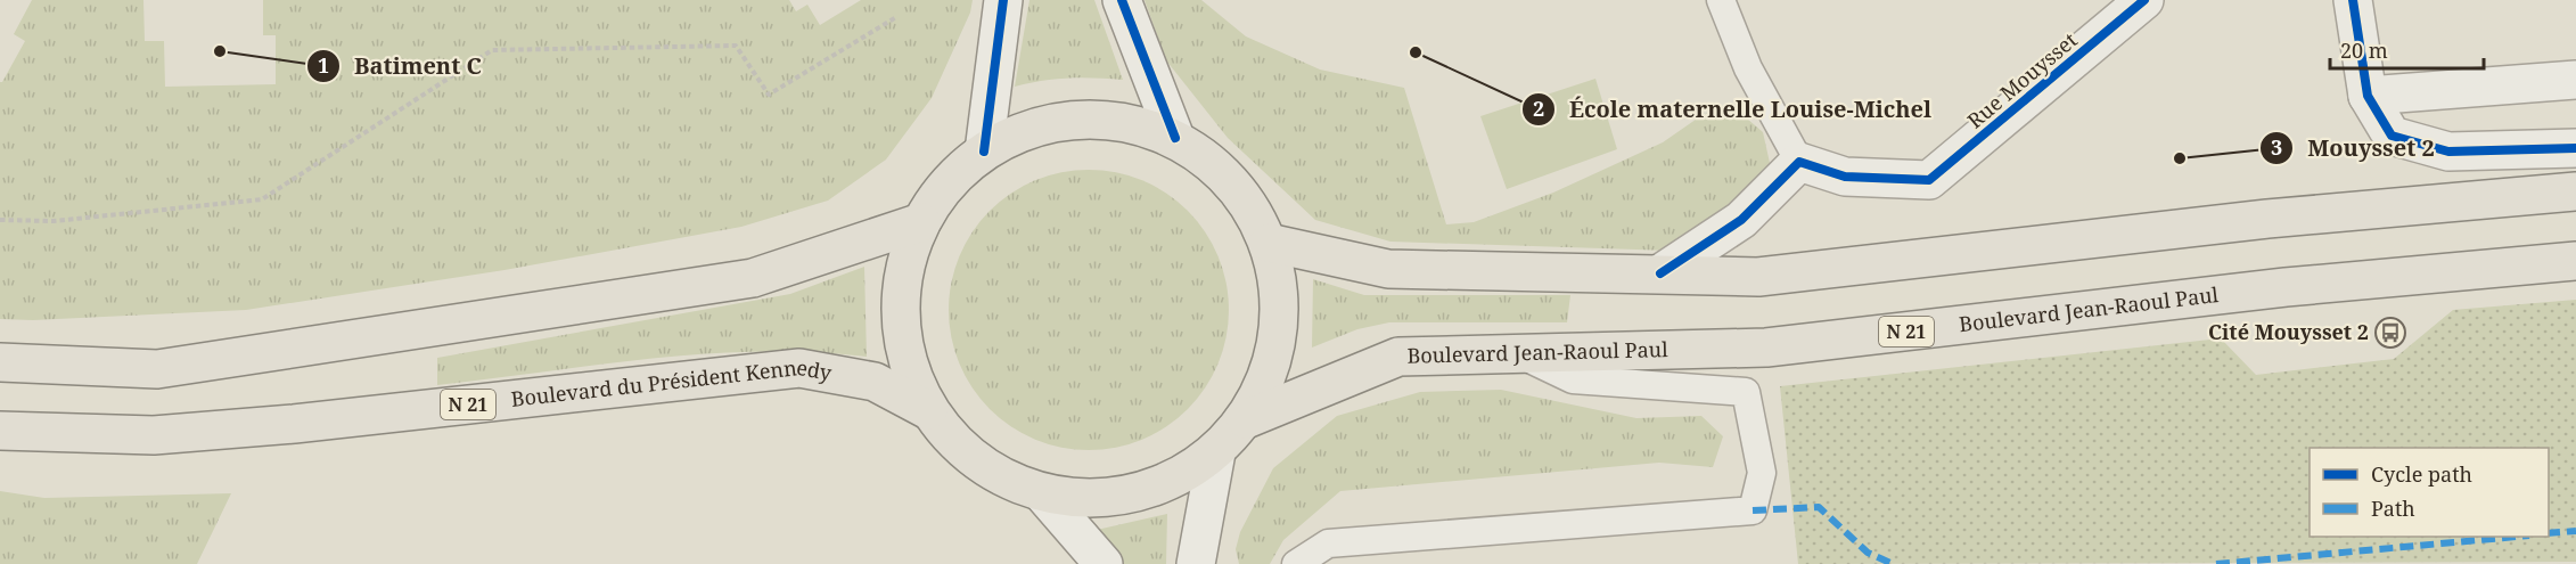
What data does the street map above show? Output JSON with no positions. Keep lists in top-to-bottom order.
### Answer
{
  "streets": {
    "main road": ["Boulevard Jean-Raoul Paul", "N 21", "Boulevard du Président Kennedy"],
    "street": ["Rue Mouysset"]
  },
  "places": {
    "other": ["Batiment C", "École maternelle Louise-Michel", "Mouysset 2"],
    "bus stop": ["Cité Mouysset 2"]
  },
  "legend": ["Cycle path", "Path"],
  "scale_bar": "20 m"
}
